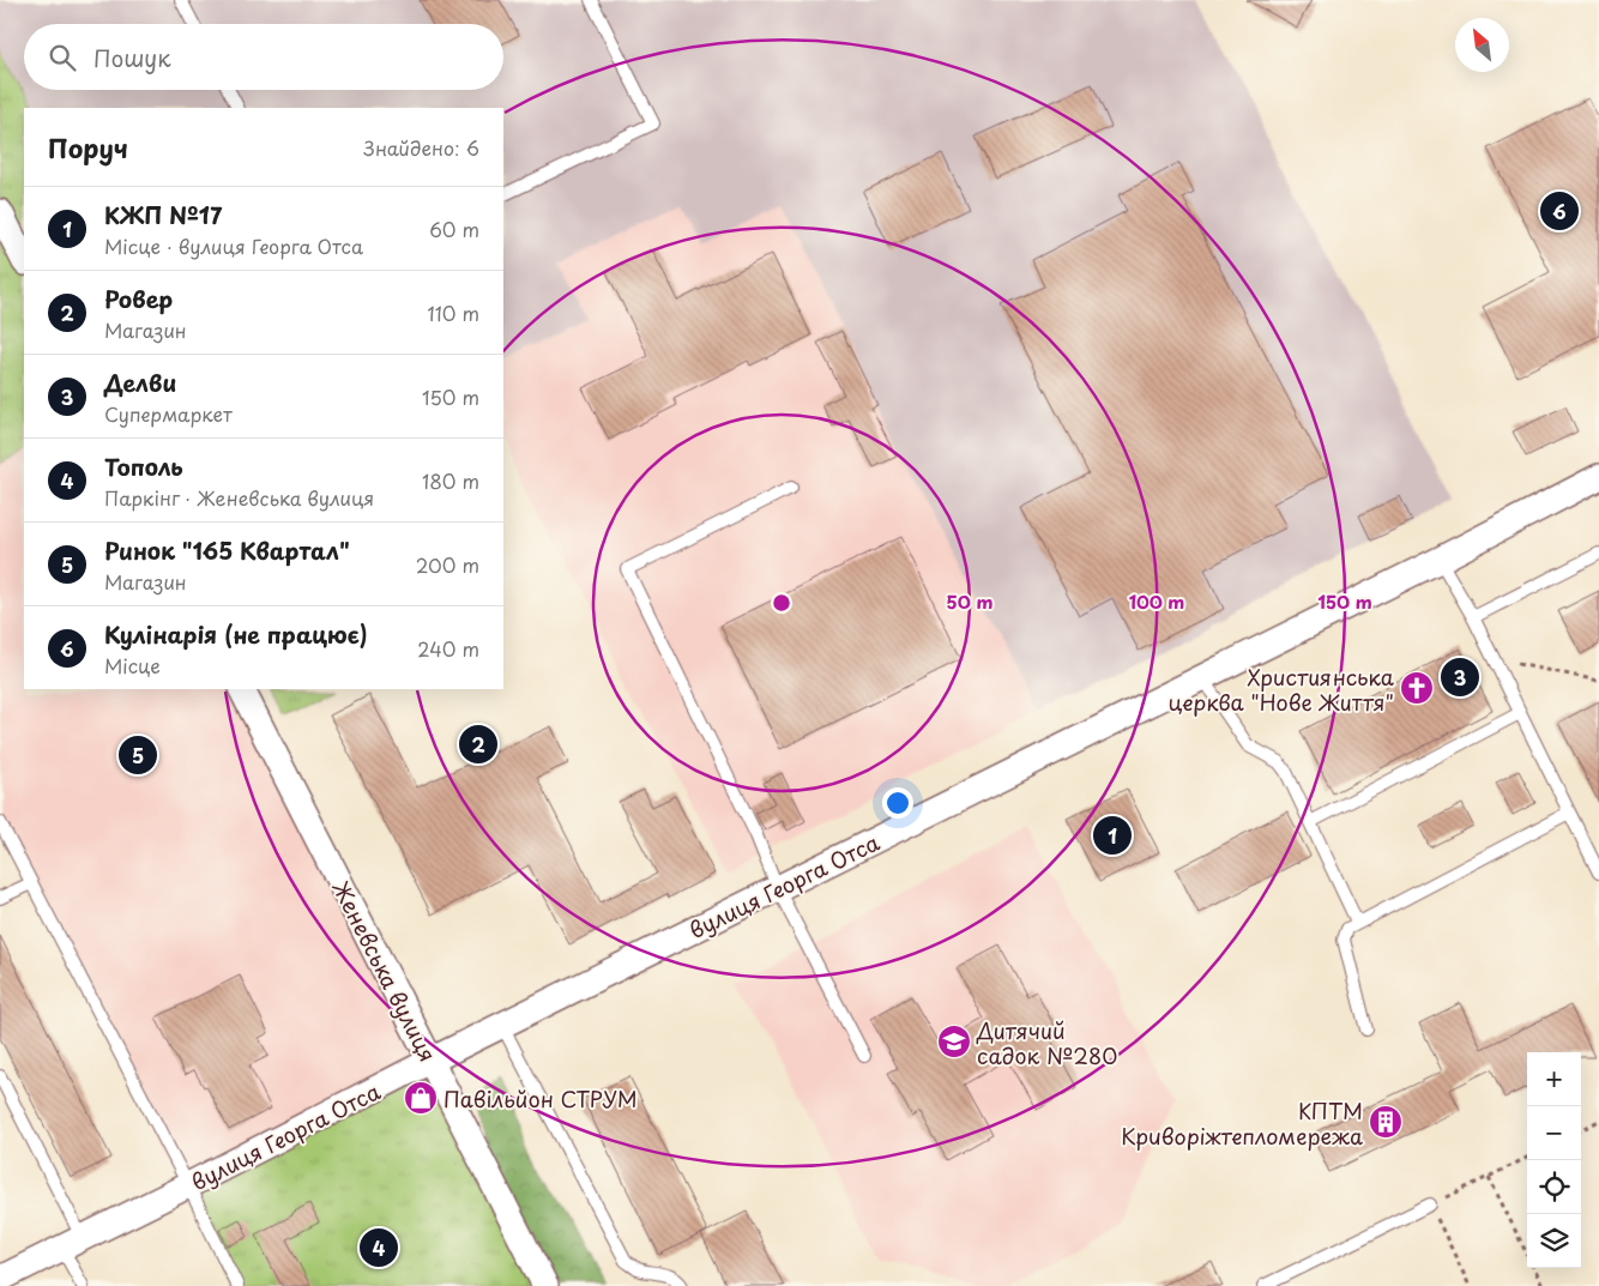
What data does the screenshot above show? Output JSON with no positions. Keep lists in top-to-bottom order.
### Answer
{
  "streets": {
    "street": ["вулиця Георга Отса", "Женевська вулиця"]
  },
  "crossings": [
    ["вулиця Георга Отса", "Женевська вулиця"]
  ],
  "places": {
    "church": ["Християнська церква \"Нове Життя\""],
    "school or university": ["Дитячий садок №280"],
    "shop": ["Павільйон СТРУМ"],
    "building": ["КПТМ Криворіжтепломережа"]
  },
  "north": "top left",
  "page": {
    "search": "Пошук",
    "heading": ["Поруч", "Знайдено: 6"],
    "list": [
      {
        "mark": "1",
        "name": "КЖП №17",
        "note": "Місце · вулиця Георга Отса",
        "value": "60 m"
      },
      {
        "mark": "2",
        "name": "Ровер",
        "note": "Магазин",
        "value": "110 m"
      },
      {
        "mark": "3",
        "name": "Делви",
        "note": "Супермаркет",
        "value": "150 m"
      },
      {
        "mark": "4",
        "name": "Тополь",
        "note": "Паркінг · Женевська вулиця",
        "value": "180 m"
      },
      {
        "mark": "5",
        "name": "Ринок \"165 Квартал\"",
        "note": "Магазин",
        "value": "200 m"
      },
      {
        "mark": "6",
        "name": "Кулінарія (не працює)",
        "note": "Місце",
        "value": "240 m"
      }
    ],
    "pins": [
      "6",
      "3",
      "2",
      "5",
      "1",
      "4"
    ],
    "map_buttons": ["+", "−"]
  },
  "rings": ["50 m", "100 m", "150 m"]
}
